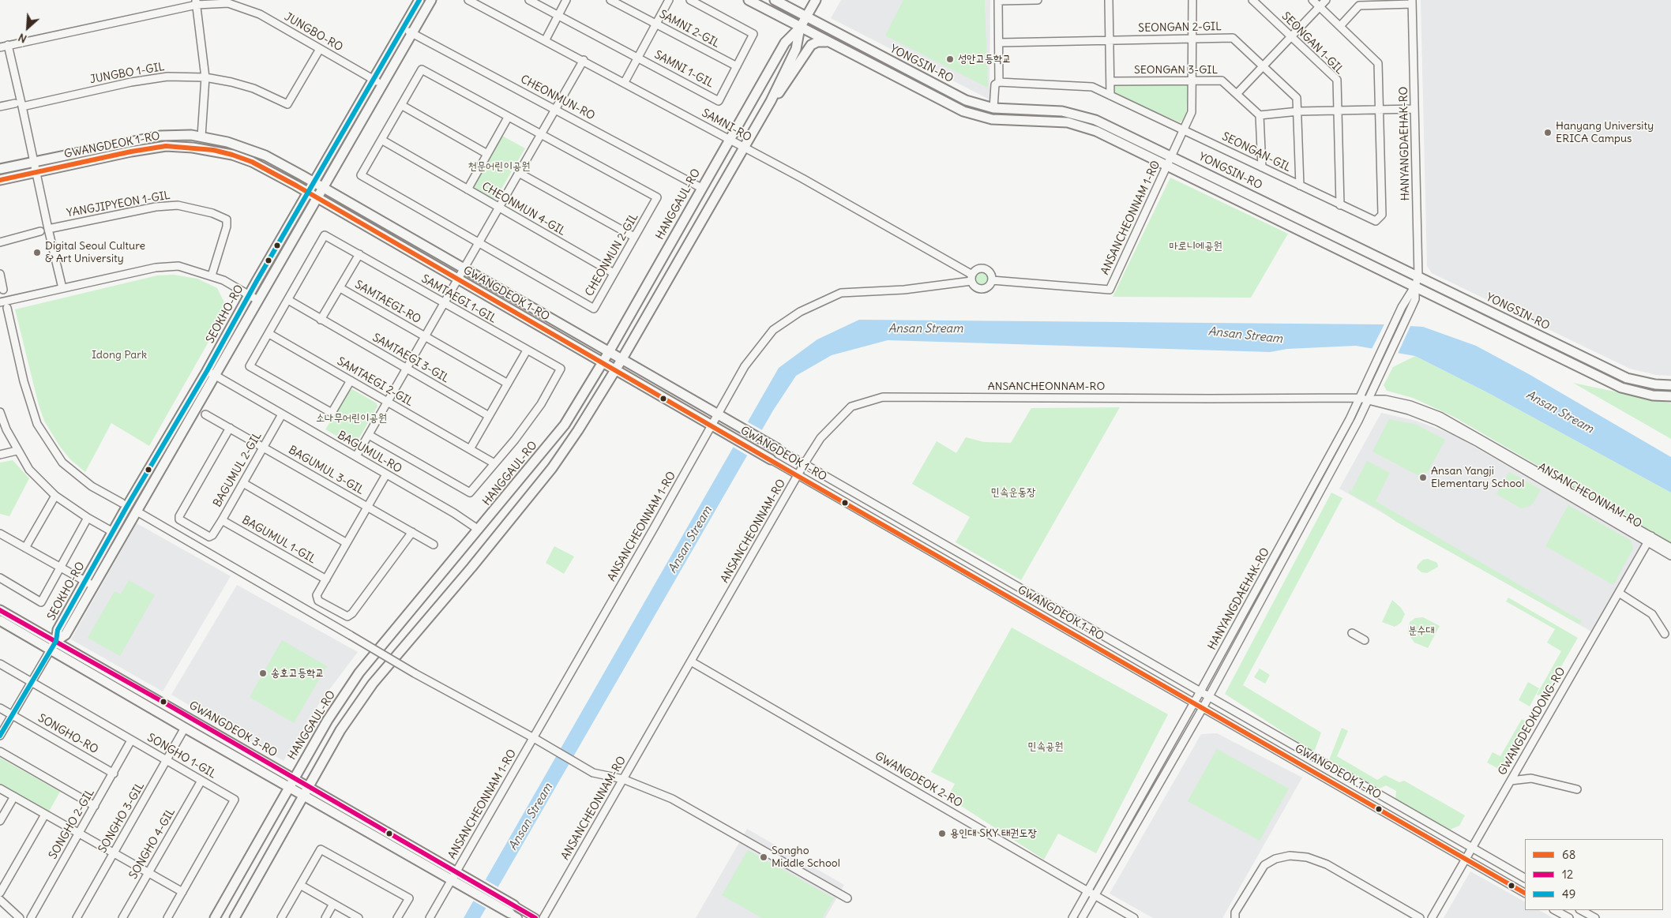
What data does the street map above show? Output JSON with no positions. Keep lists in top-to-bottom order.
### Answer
{
  "streets": {
    "main road": [
      "YONGSIN-RO",
      "GWANGDEOK 1-RO",
      "HANGGAUL-RO",
      "SEOKHO-RO",
      "GWANGDEOK 3-RO"
    ],
    "street": [
      "SEONGAN 2-GIL",
      "SAMNI 2-GIL",
      "JUNGBO-RO",
      "SEONGAN 1-GIL",
      "SAMNI 1-GIL",
      "SEONGAN 3-GIL",
      "JUNGBO 1-GIL",
      "CHEONMUN-RO",
      "SAMNI-RO",
      "HANYANGDAEHAK-RO",
      "SEONGAN-GIL",
      "YANGJIPYEON 1-GIL",
      "CHEONMUN 4-GIL",
      "ANSANCHEONNAM 1-RO",
      "CHEONMUN 2-GIL",
      "SAMTAEGI 1-GIL",
      "SAMTAEGI-RO",
      "SAMTAEGI 3-GIL",
      "SAMTAEGI 2-GIL",
      "ANSANCHEONNAM-RO",
      "BAGUMUL-RO",
      "BAGUMUL 2-GIL",
      "BAGUMUL 3-GIL",
      "BAGUMUL 1-GIL",
      "GWANGDEOKDONG-RO",
      "SONGHO-RO",
      "SONGHO 1-GIL",
      "GWANGDEOK 2-RO",
      "SONGHO 3-GIL",
      "SONGHO 2-GIL",
      "SONGHO 4-GIL"
    ]
  },
  "crossings": [
    ["SEONGAN 2-GIL", "SEONGAN-GIL"],
    ["SEONGAN 2-GIL", "ANSANCHEONNAM 1-RO"],
    ["SAMNI 2-GIL", "SAMNI 1-GIL"],
    ["JUNGBO-RO", "JUNGBO 1-GIL"],
    ["JUNGBO-RO", "SEOKHO-RO"],
    ["SEONGAN 1-GIL", "SEONGAN-GIL"],
    ["YONGSIN-RO", "HANYANGDAEHAK-RO"],
    ["YONGSIN-RO", "HANGGAUL-RO"],
    ["YONGSIN-RO", "ANSANCHEONNAM 1-RO"],
    ["SEONGAN 3-GIL", "ANSANCHEONNAM 1-RO"],
    ["CHEONMUN-RO", "HANGGAUL-RO"],
    ["CHEONMUN-RO", "SAMTAEGI-RO"],
    ["CHEONMUN-RO", "SEOKHO-RO"],
    ["SAMNI-RO", "HANGGAUL-RO"],
    ["SAMNI-RO", "ANSANCHEONNAM 1-RO"],
    ["SAMNI-RO", "SAMTAEGI-RO"],
    ["HANYANGDAEHAK-RO", "GWANGDEOK 1-RO"],
    ["HANYANGDAEHAK-RO", "ANSANCHEONNAM-RO"],
    ["HANYANGDAEHAK-RO", "GWANGDEOK 2-RO"],
    ["GWANGDEOK 1-RO", "HANGGAUL-RO"],
    ["GWANGDEOK 1-RO", "ANSANCHEONNAM 1-RO"],
    ["GWANGDEOK 1-RO", "SAMTAEGI-RO"],
    ["GWANGDEOK 1-RO", "SEOKHO-RO"],
    ["GWANGDEOK 1-RO", "ANSANCHEONNAM-RO"],
    ["GWANGDEOK 1-RO", "GWANGDEOKDONG-RO"],
    ["SEONGAN-GIL", "ANSANCHEONNAM 1-RO"],
    ["HANGGAUL-RO", "BAGUMUL-RO"],
    ["HANGGAUL-RO", "GWANGDEOK 3-RO"],
    ["CHEONMUN 4-GIL", "CHEONMUN 2-GIL"],
    ["CHEONMUN 4-GIL", "SAMTAEGI-RO"],
    ["ANSANCHEONNAM 1-RO", "GWANGDEOK 3-RO"],
    ["CHEONMUN 2-GIL", "SAMTAEGI-RO"],
    ["SAMTAEGI 1-GIL", "SAMTAEGI-RO"],
    ["SAMTAEGI 1-GIL", "SAMTAEGI 3-GIL"],
    ["SAMTAEGI 1-GIL", "SAMTAEGI 2-GIL"],
    ["SAMTAEGI-RO", "SAMTAEGI 3-GIL"],
    ["SAMTAEGI-RO", "SAMTAEGI 2-GIL"],
    ["SAMTAEGI-RO", "BAGUMUL-RO"],
    ["SEOKHO-RO", "BAGUMUL-RO"],
    ["SEOKHO-RO", "GWANGDEOK 3-RO"],
    ["ANSANCHEONNAM-RO", "GWANGDEOKDONG-RO"],
    ["ANSANCHEONNAM-RO", "GWANGDEOK 2-RO"],
    ["BAGUMUL-RO", "BAGUMUL 2-GIL"],
    ["BAGUMUL 2-GIL", "BAGUMUL 3-GIL"],
    ["BAGUMUL 2-GIL", "BAGUMUL 1-GIL"],
    ["GWANGDEOK 3-RO", "SONGHO 3-GIL"],
    ["SONGHO-RO", "SONGHO 2-GIL"],
    ["SONGHO 1-GIL", "SONGHO 3-GIL"],
    ["SONGHO 1-GIL", "SONGHO 2-GIL"],
    ["SONGHO 1-GIL", "SONGHO 4-GIL"]
  ],
  "water": ["Ansan Stream"],
  "parks": [
    "천문어린이공원",
    "마로니에공원",
    "Idong Park",
    "소나무어린이공원",
    "민속운동장",
    "분수대",
    "민속공원"
  ],
  "places": [
    "성안고등학교",
    "Hanyang University ERICA Campus",
    "Digital Seoul Culture & Art University",
    "Ansan Yangji Elementary School",
    "송호고등학교",
    "용인대 SKY 태권도장",
    "Songho Middle School"
  ],
  "lines": ["transit line 49", "transit line 68", "transit line 12"],
  "legend": ["68", "12", "49"],
  "north": "bottom left"
}
